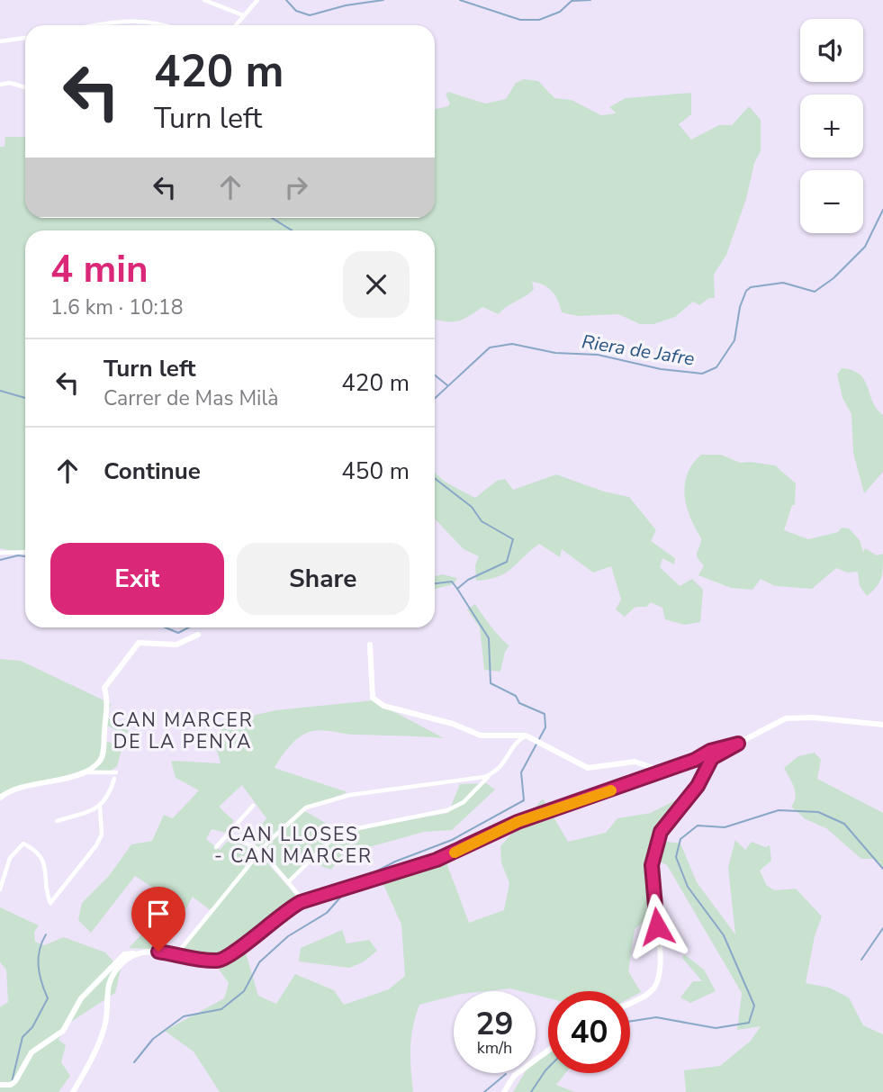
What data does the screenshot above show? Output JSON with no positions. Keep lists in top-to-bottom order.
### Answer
{
  "districts": ["CAN MARCER DE LA PENYA", "CAN LLOSES - CAN MARCER"],
  "water": ["Riera de Jafre"],
  "page": {
    "map_buttons": ["+", "−"],
    "turn": ["420 m", "Turn left"],
    "heading": ["4 min", "1.6 km · 10:18"],
    "list": [
      {
        "name": "Turn left",
        "note": "Carrer de Mas Milà",
        "value": "420 m"
      },
      {
        "name": "Continue",
        "value": "450 m"
      }
    ],
    "buttons": ["Exit", "Share"],
    "speed": "29 km/h",
    "limit": "40"
  }
}
